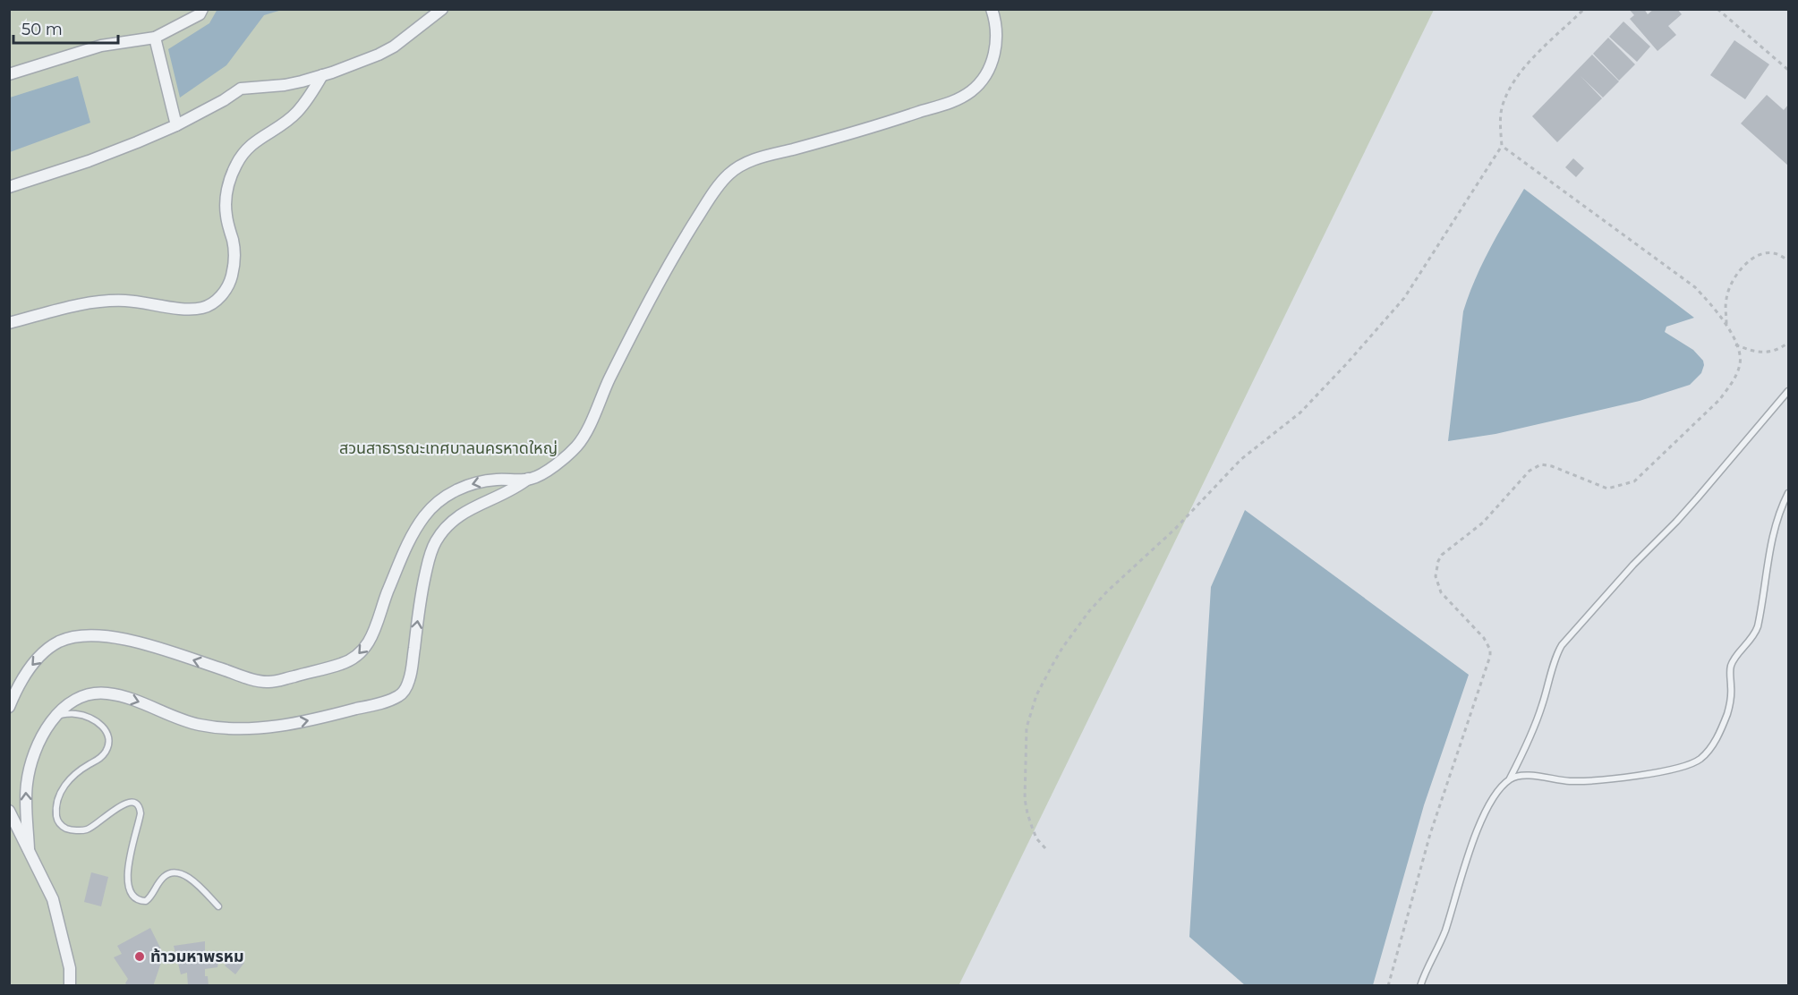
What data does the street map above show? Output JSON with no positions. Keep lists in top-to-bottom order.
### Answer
{
  "parks": ["สวนสาธารณะเทศบาลนครหาดใหญ่"],
  "places": ["ท้าวมหาพรหม"],
  "scale_bar": "50 m"
}
